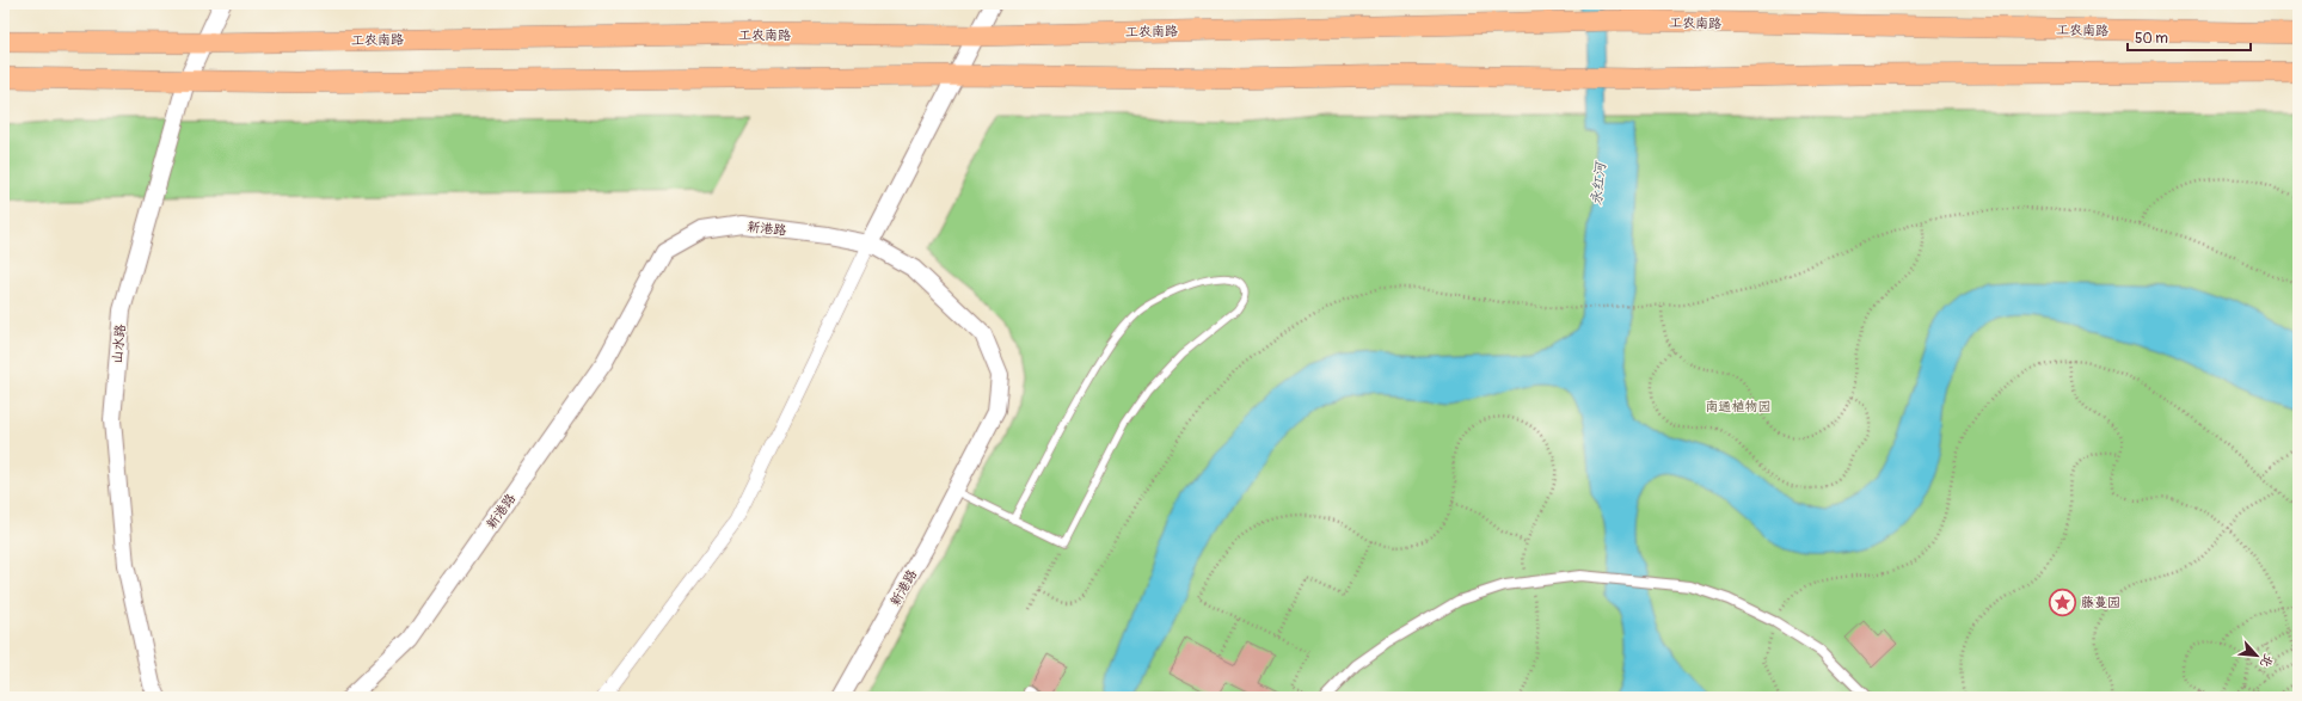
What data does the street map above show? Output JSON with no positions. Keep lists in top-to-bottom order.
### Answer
{
  "streets": {
    "main road": ["工农南路"],
    "street": ["新港路", "山水路"]
  },
  "crossings": [
    ["工农南路", "山水路"]
  ],
  "water": ["永红河"],
  "parks": ["南通植物园"],
  "places": {
    "place": ["藤蔓园"]
  },
  "scale_bar": "50 m",
  "north": "bottom right"
}
